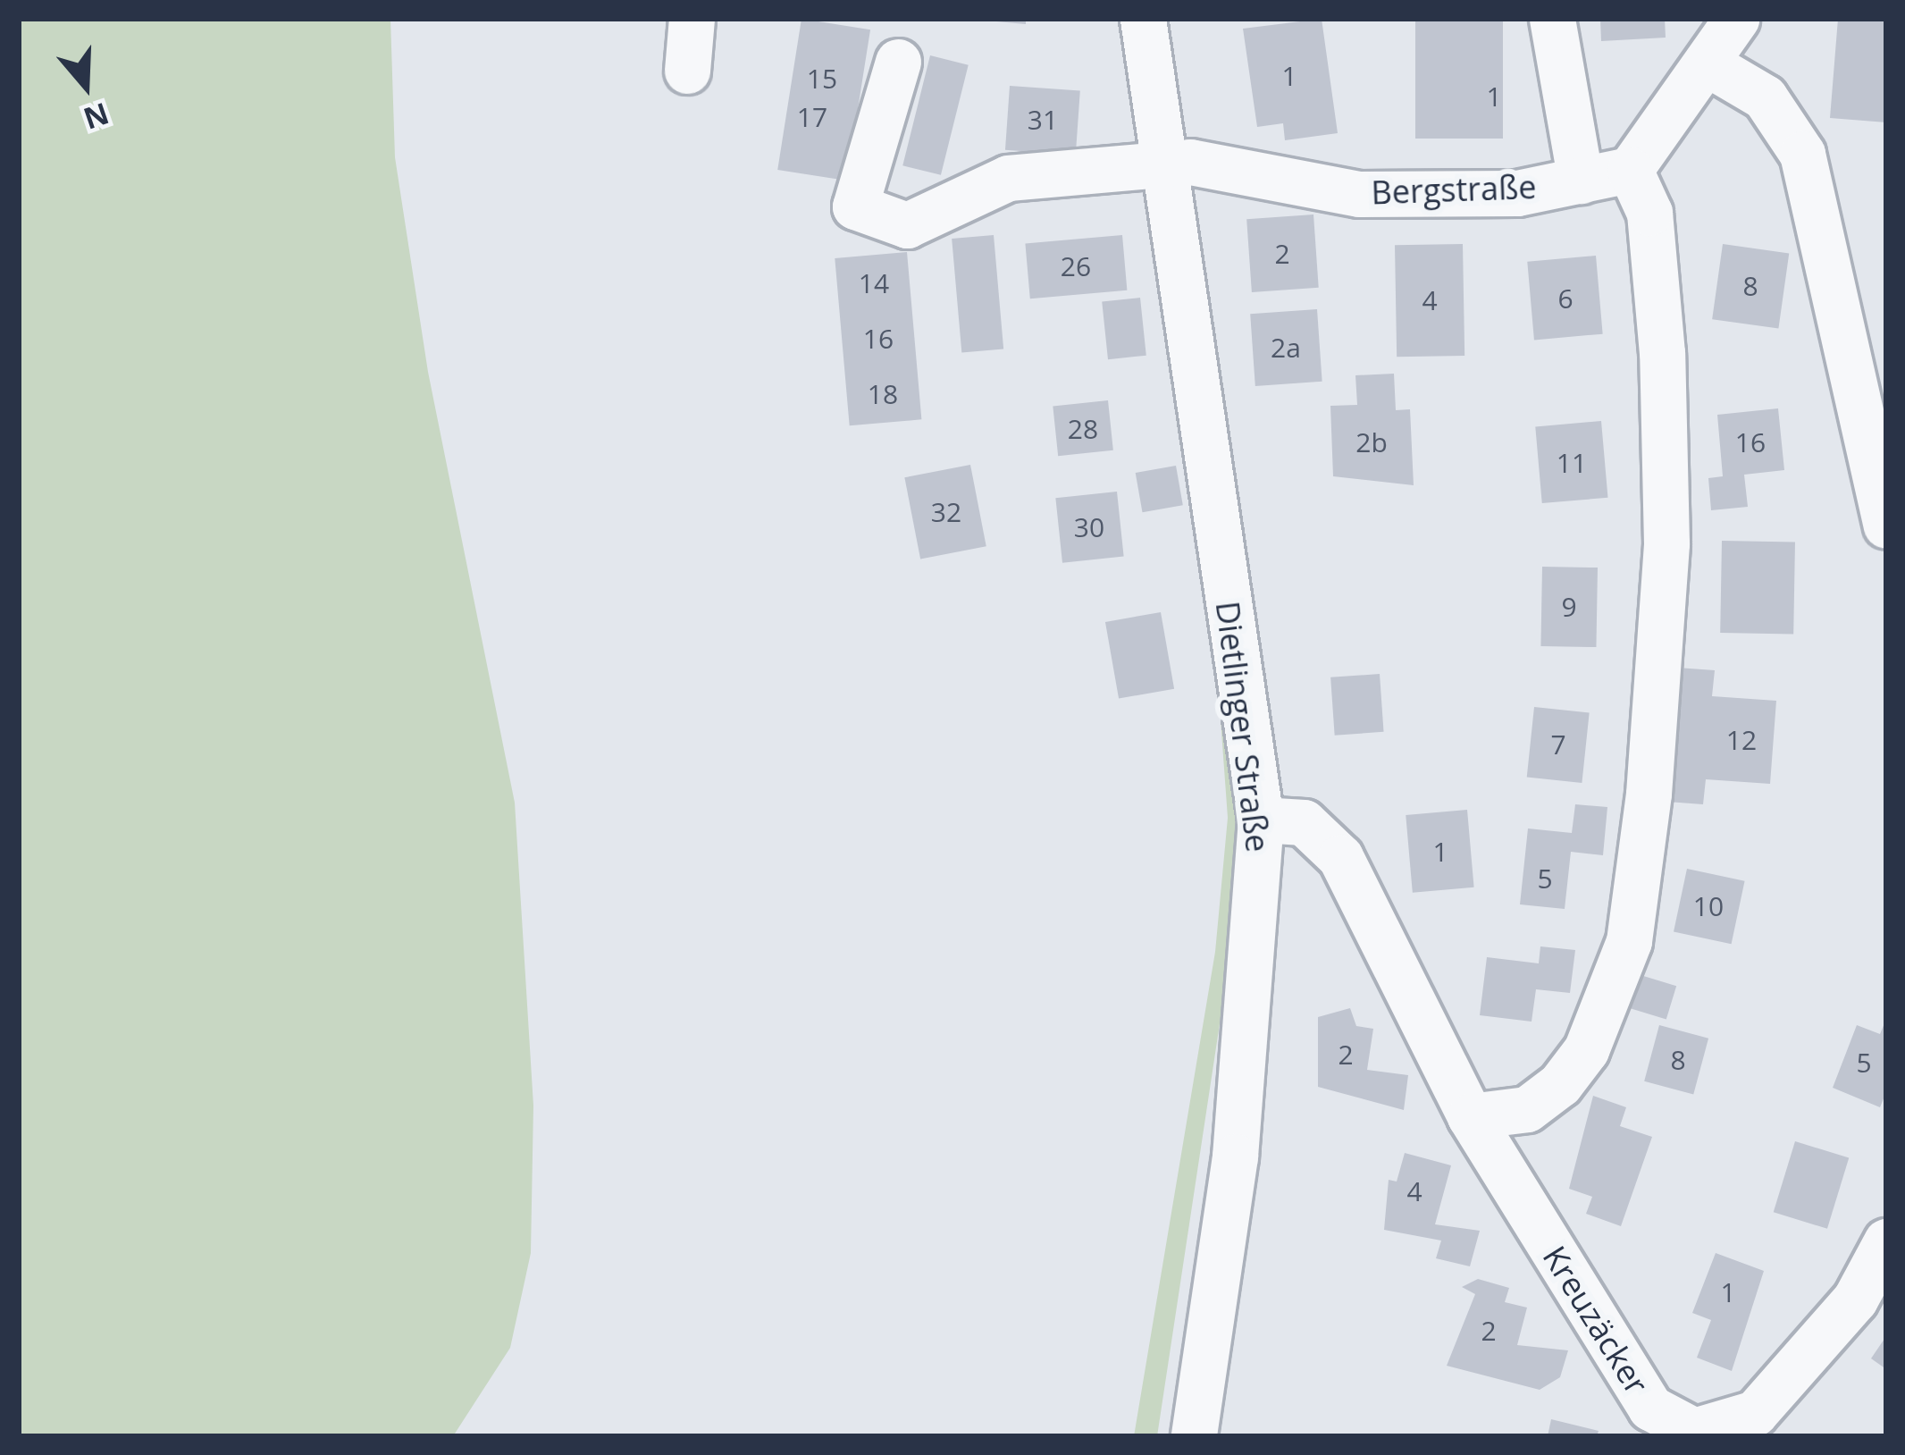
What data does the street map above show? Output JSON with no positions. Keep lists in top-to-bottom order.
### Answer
{
  "streets": {
    "street": ["Bergstraße", "Dietlinger Straße", "Kreuzäcker"]
  },
  "crossings": [
    ["Bergstraße", "Dietlinger Straße"],
    ["Dietlinger Straße", "Kreuzäcker"]
  ],
  "house_numbers": [
    "1",
    "15",
    "1",
    "17",
    "31",
    "2",
    "26",
    "14",
    "8",
    "6",
    "4",
    "16",
    "2a",
    "18",
    "28",
    "2b",
    "16",
    "11",
    "32",
    "30",
    "9",
    "12",
    "7",
    "1",
    "5",
    "10",
    "2",
    "8",
    "5",
    "4",
    "1",
    "2"
  ],
  "north": "bottom"
}
